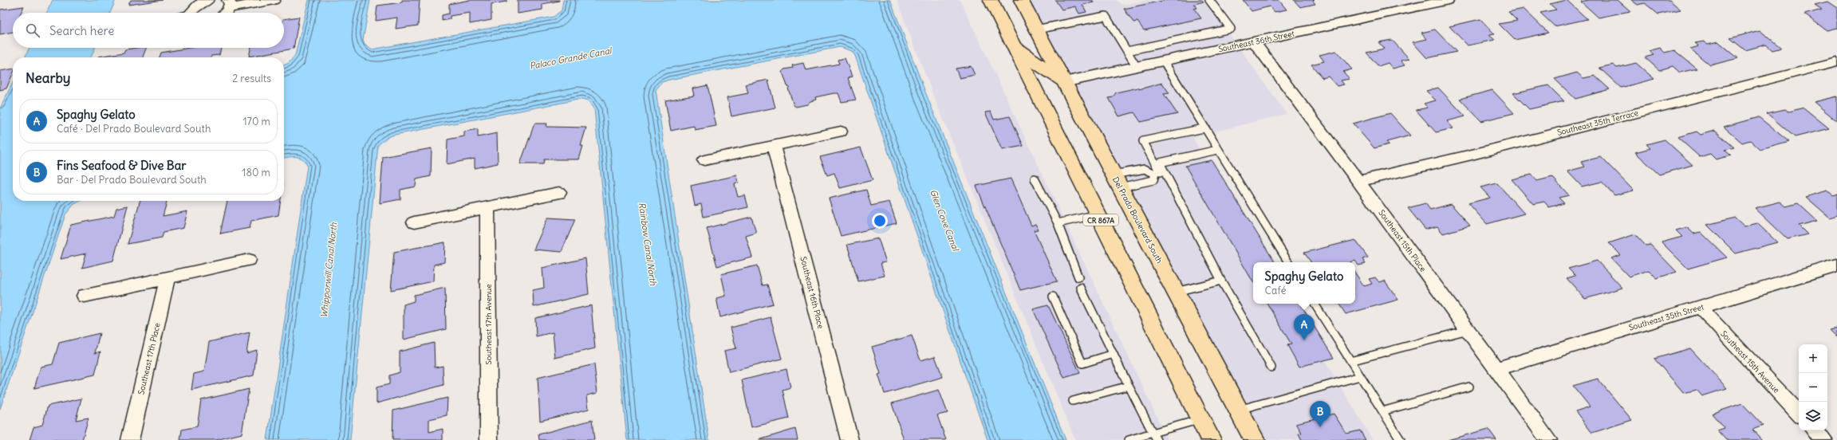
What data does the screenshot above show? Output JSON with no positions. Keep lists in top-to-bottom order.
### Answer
{
  "streets": {
    "main road": ["CR 867A", "Del Prado Boulevard South"],
    "street": [
      "Southeast 36th Street",
      "Southeast 35th Terrace",
      "Southeast 15th Place",
      "Southeast 16th Place",
      "Southeast 35th Street",
      "Southeast 17th Avenue",
      "Southeast 17th Place",
      "Southeast 15th Avenue"
    ]
  },
  "crossings": [
    ["Southeast 36th Street", "Del Prado Boulevard South"],
    ["Southeast 36th Street", "Southeast 15th Place"],
    ["Southeast 35th Terrace", "Southeast 15th Place"],
    ["Southeast 15th Place", "Southeast 35th Street"],
    ["Southeast 35th Street", "Southeast 15th Avenue"]
  ],
  "water": [
    "Palaco Grande Canal",
    "Glen Cove Canal",
    "Rainbow Canal North",
    "Whipporwill Canal North"
  ],
  "page": {
    "search": "Search here",
    "heading": ["Nearby", "2 results"],
    "list": [
      {
        "mark": "A",
        "name": "Spaghy Gelato",
        "note": "Café · Del Prado Boulevard South",
        "value": "170 m"
      },
      {
        "mark": "B",
        "name": "Fins Seafood & Dive Bar",
        "note": "Bar · Del Prado Boulevard South",
        "value": "180 m"
      }
    ],
    "popup": ["Spaghy Gelato", "Café"],
    "pins": ["A", "B"],
    "map_buttons": ["+", "−"]
  }
}
